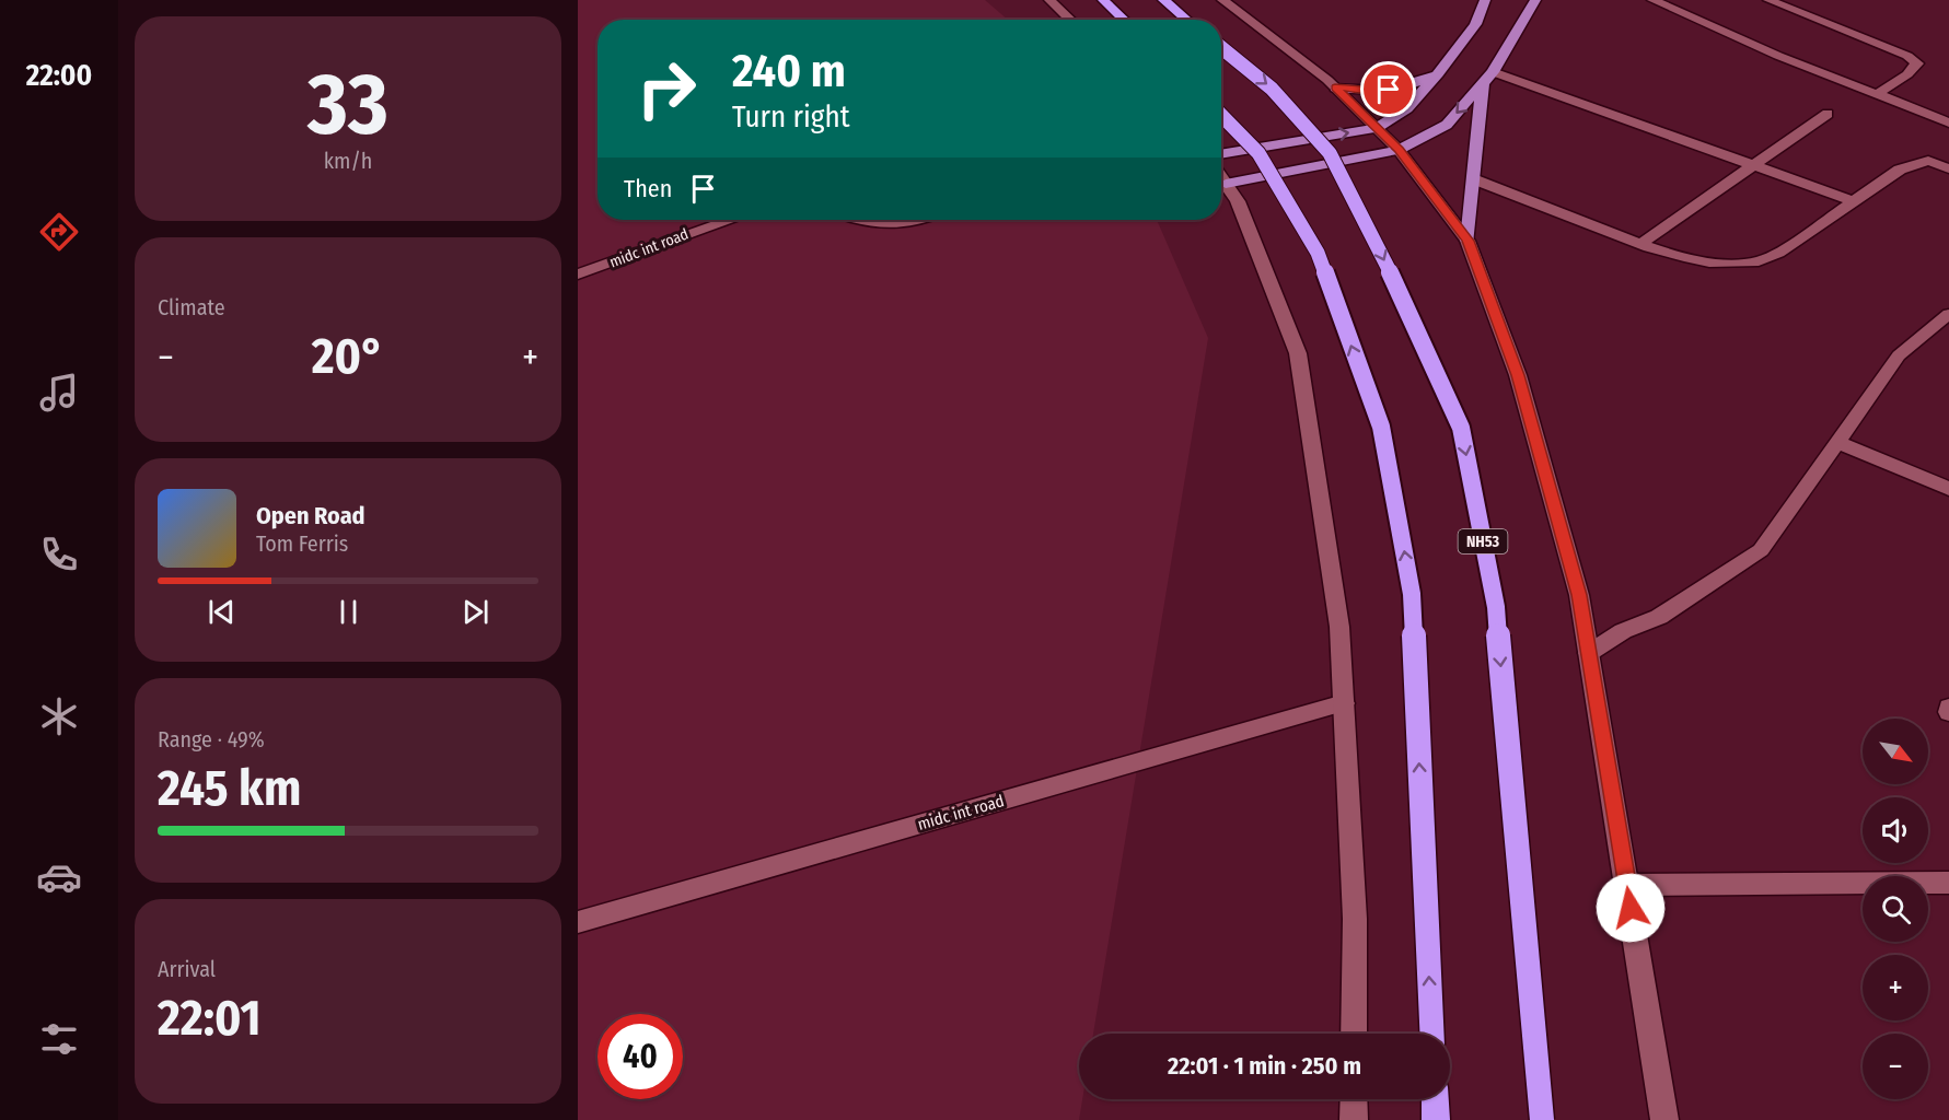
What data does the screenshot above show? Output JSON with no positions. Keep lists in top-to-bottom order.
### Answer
{
  "streets": {
    "highway": ["NH53"],
    "street": ["midc int road"]
  },
  "north": "bottom right",
  "page": {
    "tabs": "22:00",
    "tile": [
      ["33", "km/h"],
      "Climate",
      ["Range · 49%", "245 km"],
      ["Arrival", "22:01"]
    ],
    "turn": ["240 m", "Turn right"],
    "then": "Then",
    "heat": ["−", "20°", "+"],
    "song": ["Open Road", "Tom Ferris"],
    "map_buttons": ["+", "−"],
    "limit": "40",
    "trip": "22:01 · 1 min · 250 m"
  }
}
